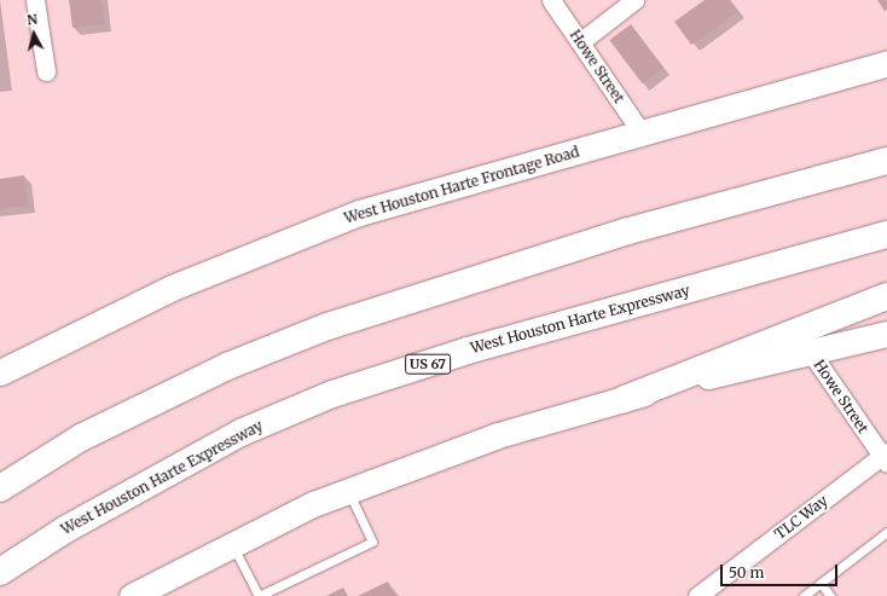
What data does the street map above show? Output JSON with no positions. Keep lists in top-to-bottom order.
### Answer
{
  "streets": {
    "highway": ["West Houston Harte Expressway", "US 67"],
    "main road": ["West Houston Harte Frontage Road"],
    "street": ["Howe Street", "TLC Way"]
  },
  "crossings": [
    ["Howe Street", "West Houston Harte Frontage Road"],
    ["Howe Street", "TLC Way"]
  ],
  "scale_bar": "50 m",
  "north": "top"
}
